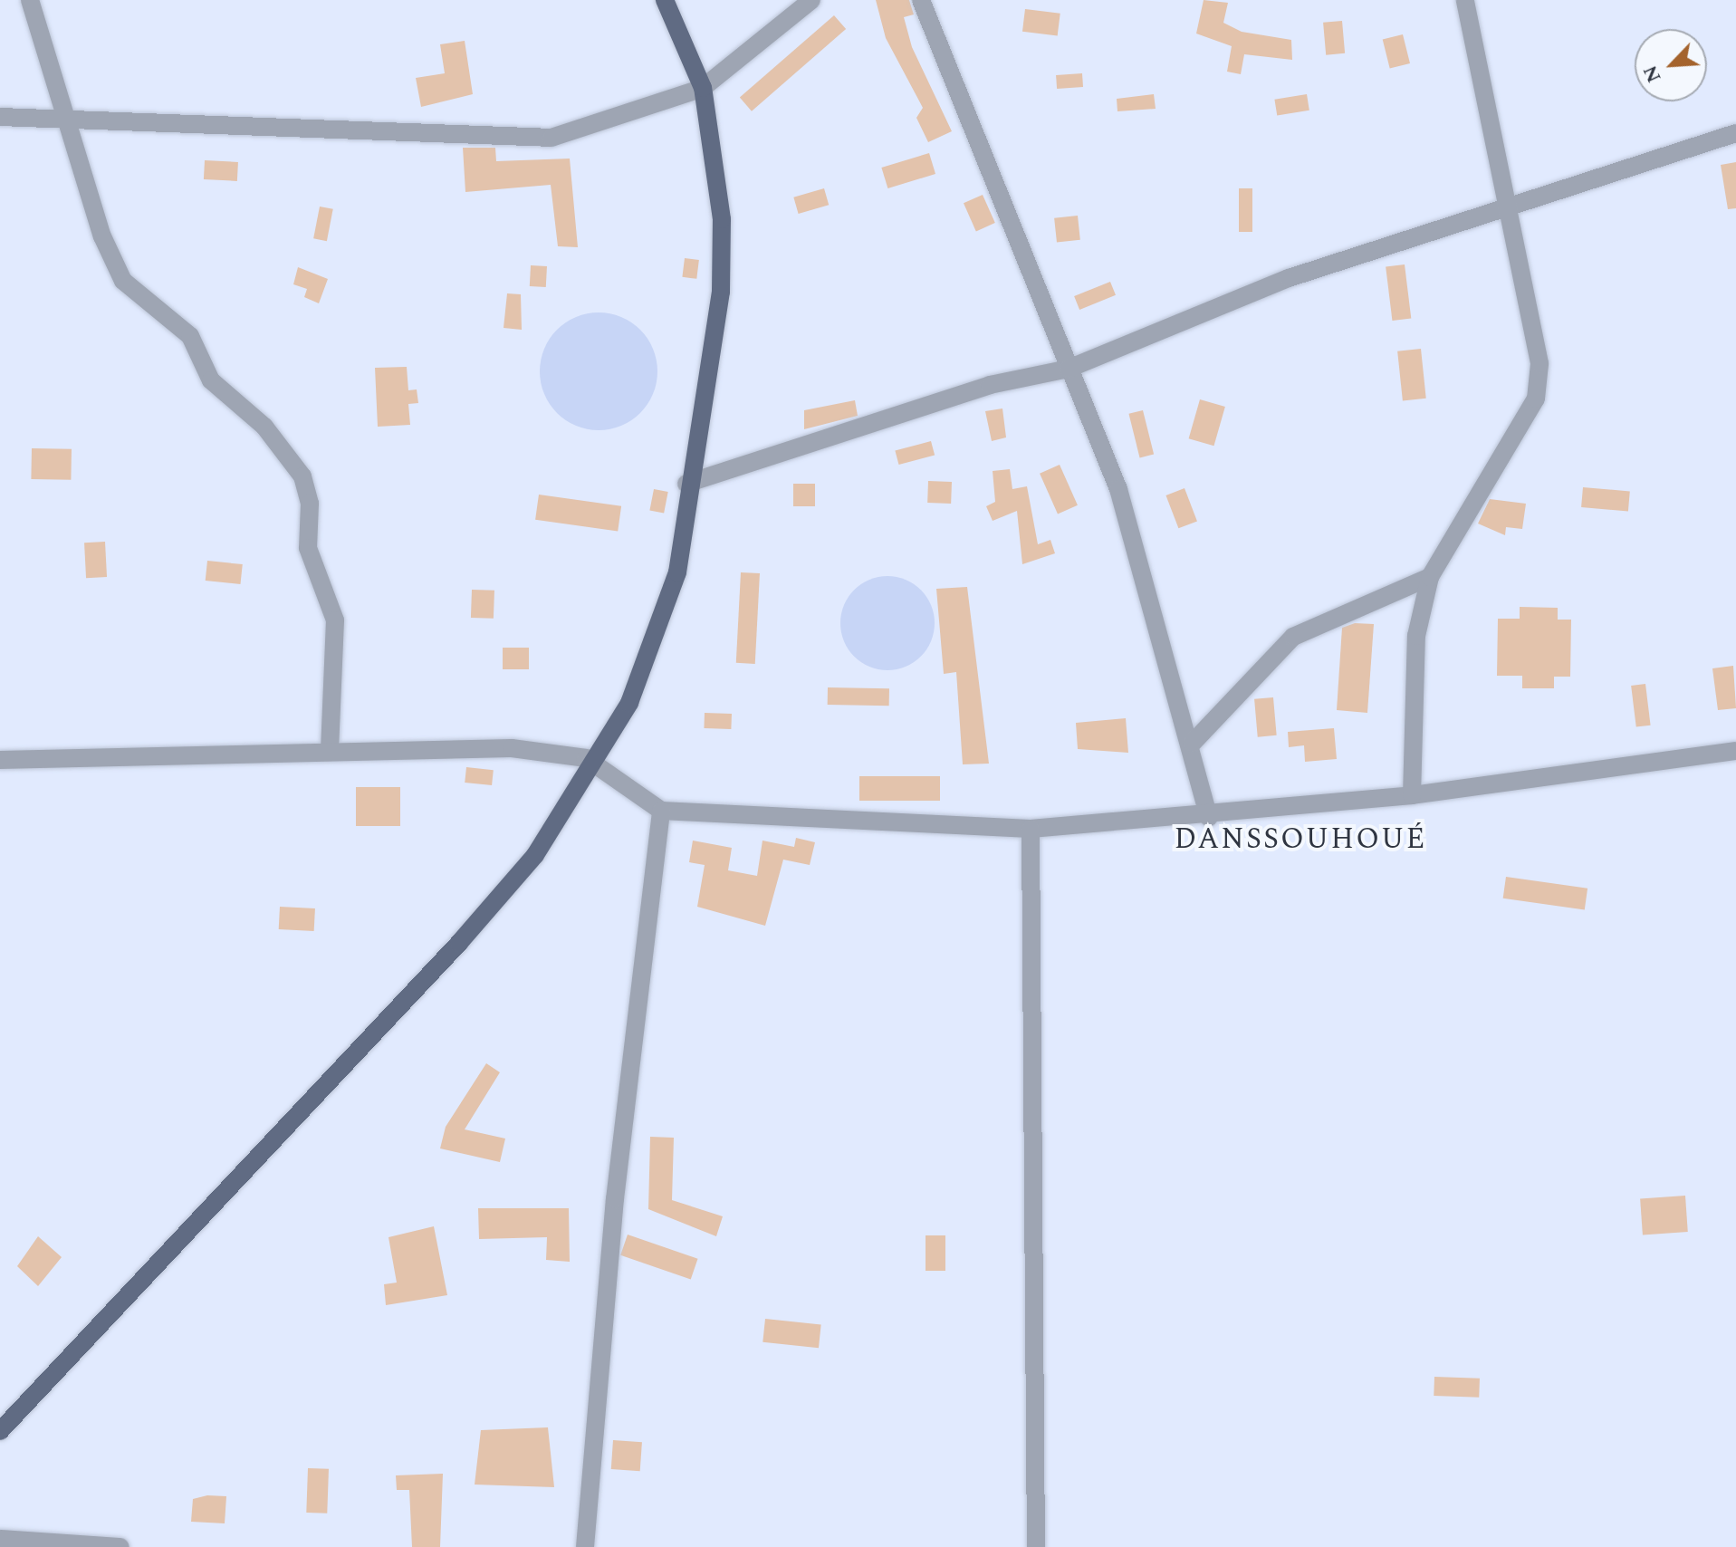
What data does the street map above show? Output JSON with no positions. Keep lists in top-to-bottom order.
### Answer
{
  "districts": ["DANSSOUHOUÉ"],
  "north": "bottom left"
}
